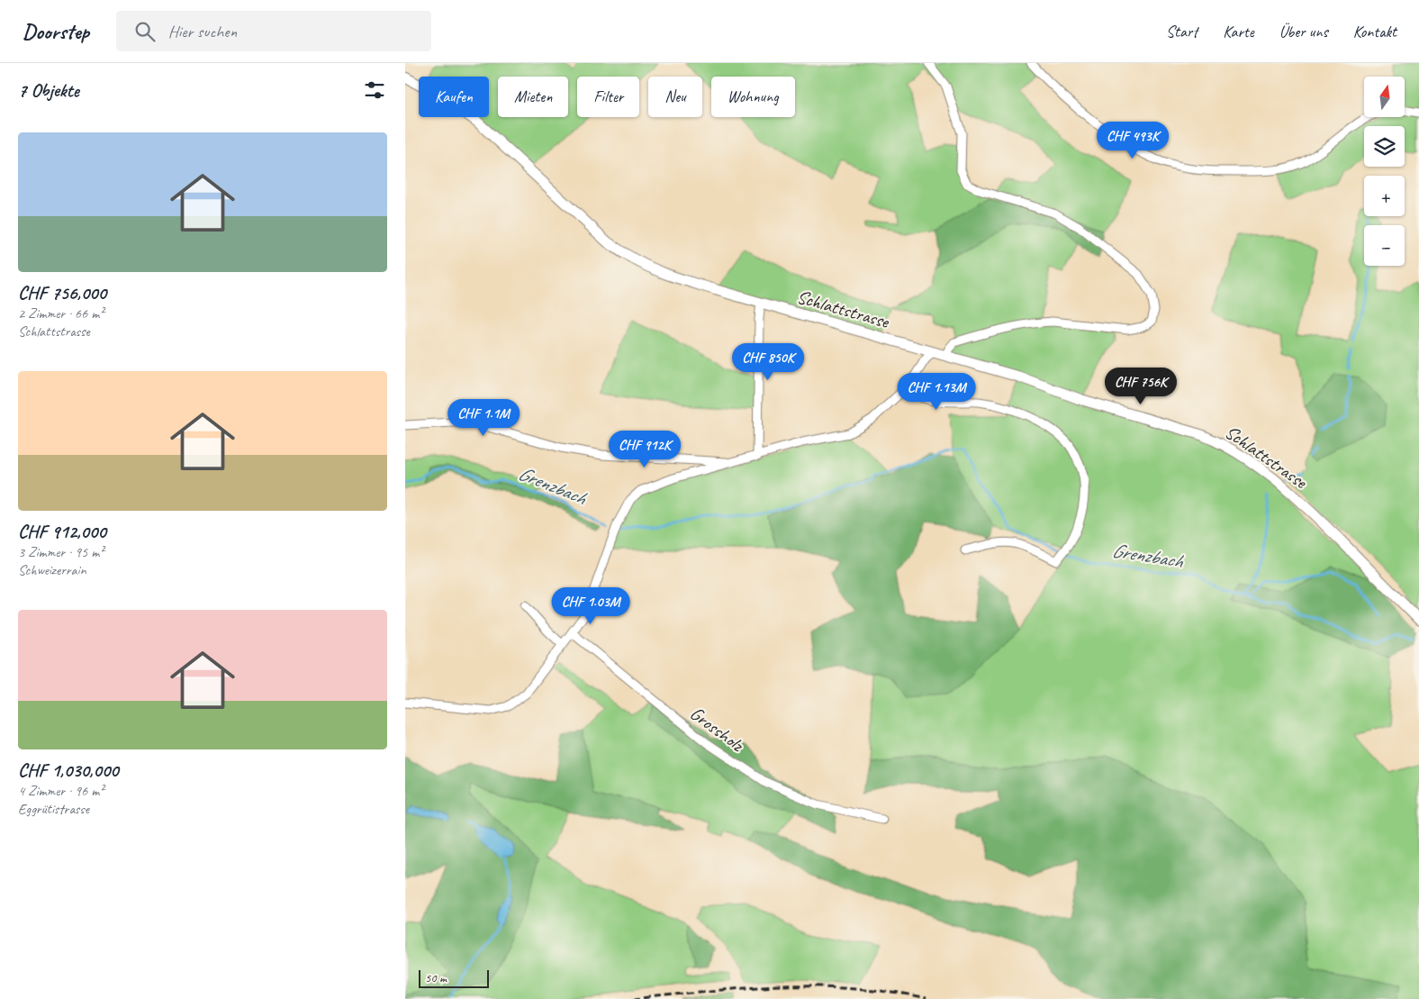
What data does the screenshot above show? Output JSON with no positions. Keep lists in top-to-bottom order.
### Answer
{
  "streets": {
    "street": ["Schlattstrasse", "Grossholz"]
  },
  "water": ["Grenzbach"],
  "scale_bar": "50 m",
  "north": "top",
  "page": {
    "header": "Doorstep",
    "search": "Hier suchen",
    "nav": [
      "Start",
      "Karte",
      "Über uns",
      "Kontakt"
    ],
    "heading": "7 Objekte",
    "map_buttons": ["+", "−"],
    "chip": [
      "Kaufen",
      "Mieten",
      "Filter",
      "Neu",
      "Wohnung"
    ],
    "list": [
      {
        "name": "CHF 756,000",
        "note": "2 Zimmer · 66 m² · Schlattstrasse"
      },
      {
        "name": "CHF 912,000",
        "note": "3 Zimmer · 95 m² · Schweizerrain"
      },
      {
        "name": "CHF 1,030,000",
        "note": "4 Zimmer · 96 m² · Eggrütistrasse"
      }
    ],
    "price": [
      "CHF 493K",
      "CHF 850K",
      "CHF 756K",
      "CHF 1.13M",
      "CHF 1.1M",
      "CHF 912K",
      "CHF 1.03M"
    ],
    "scale": "50 m"
  }
}
